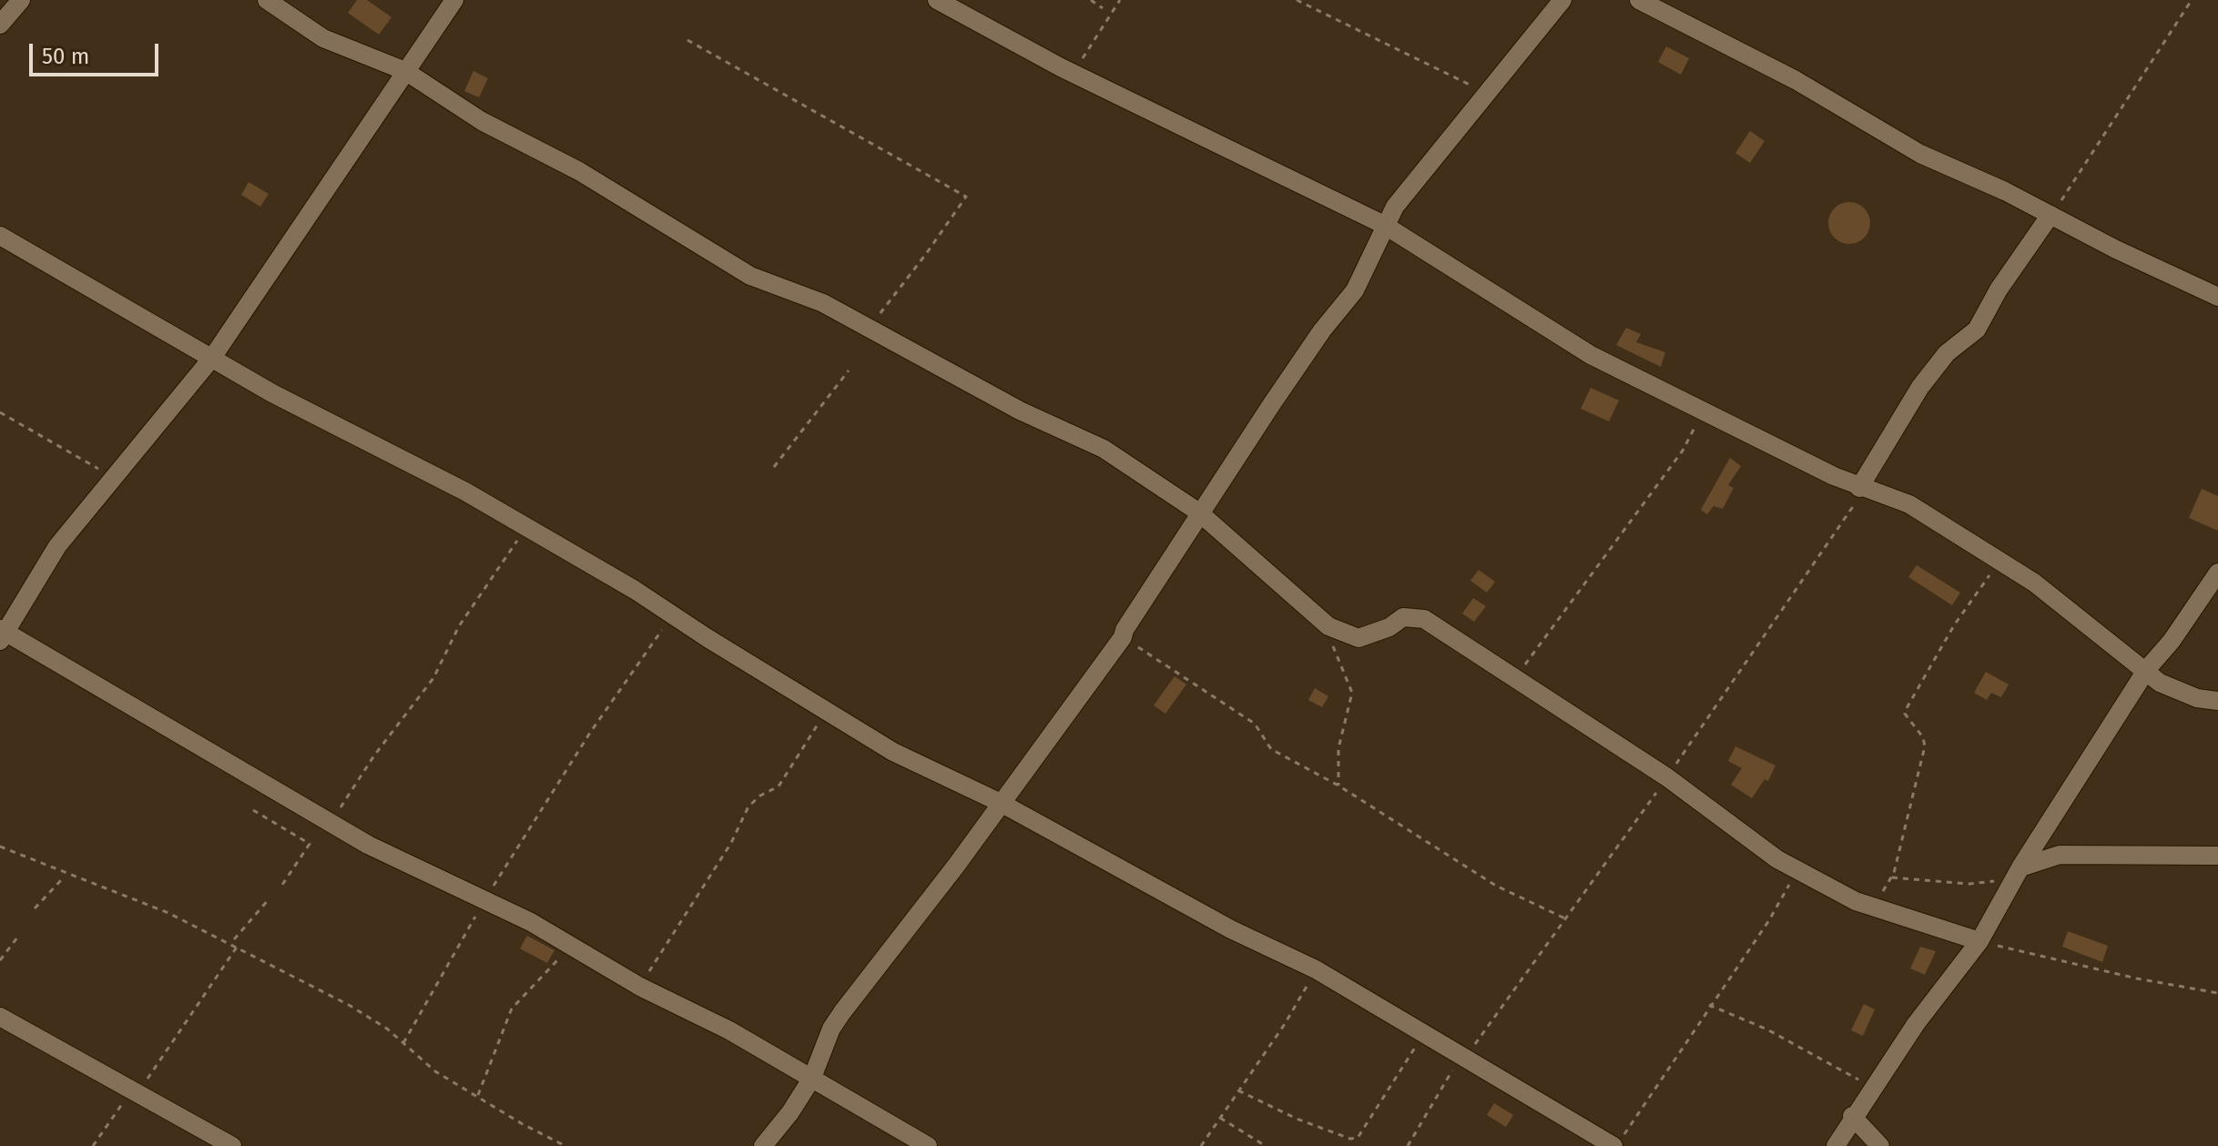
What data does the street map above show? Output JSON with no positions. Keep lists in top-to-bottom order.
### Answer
{
  "scale_bar": "50 m"
}
